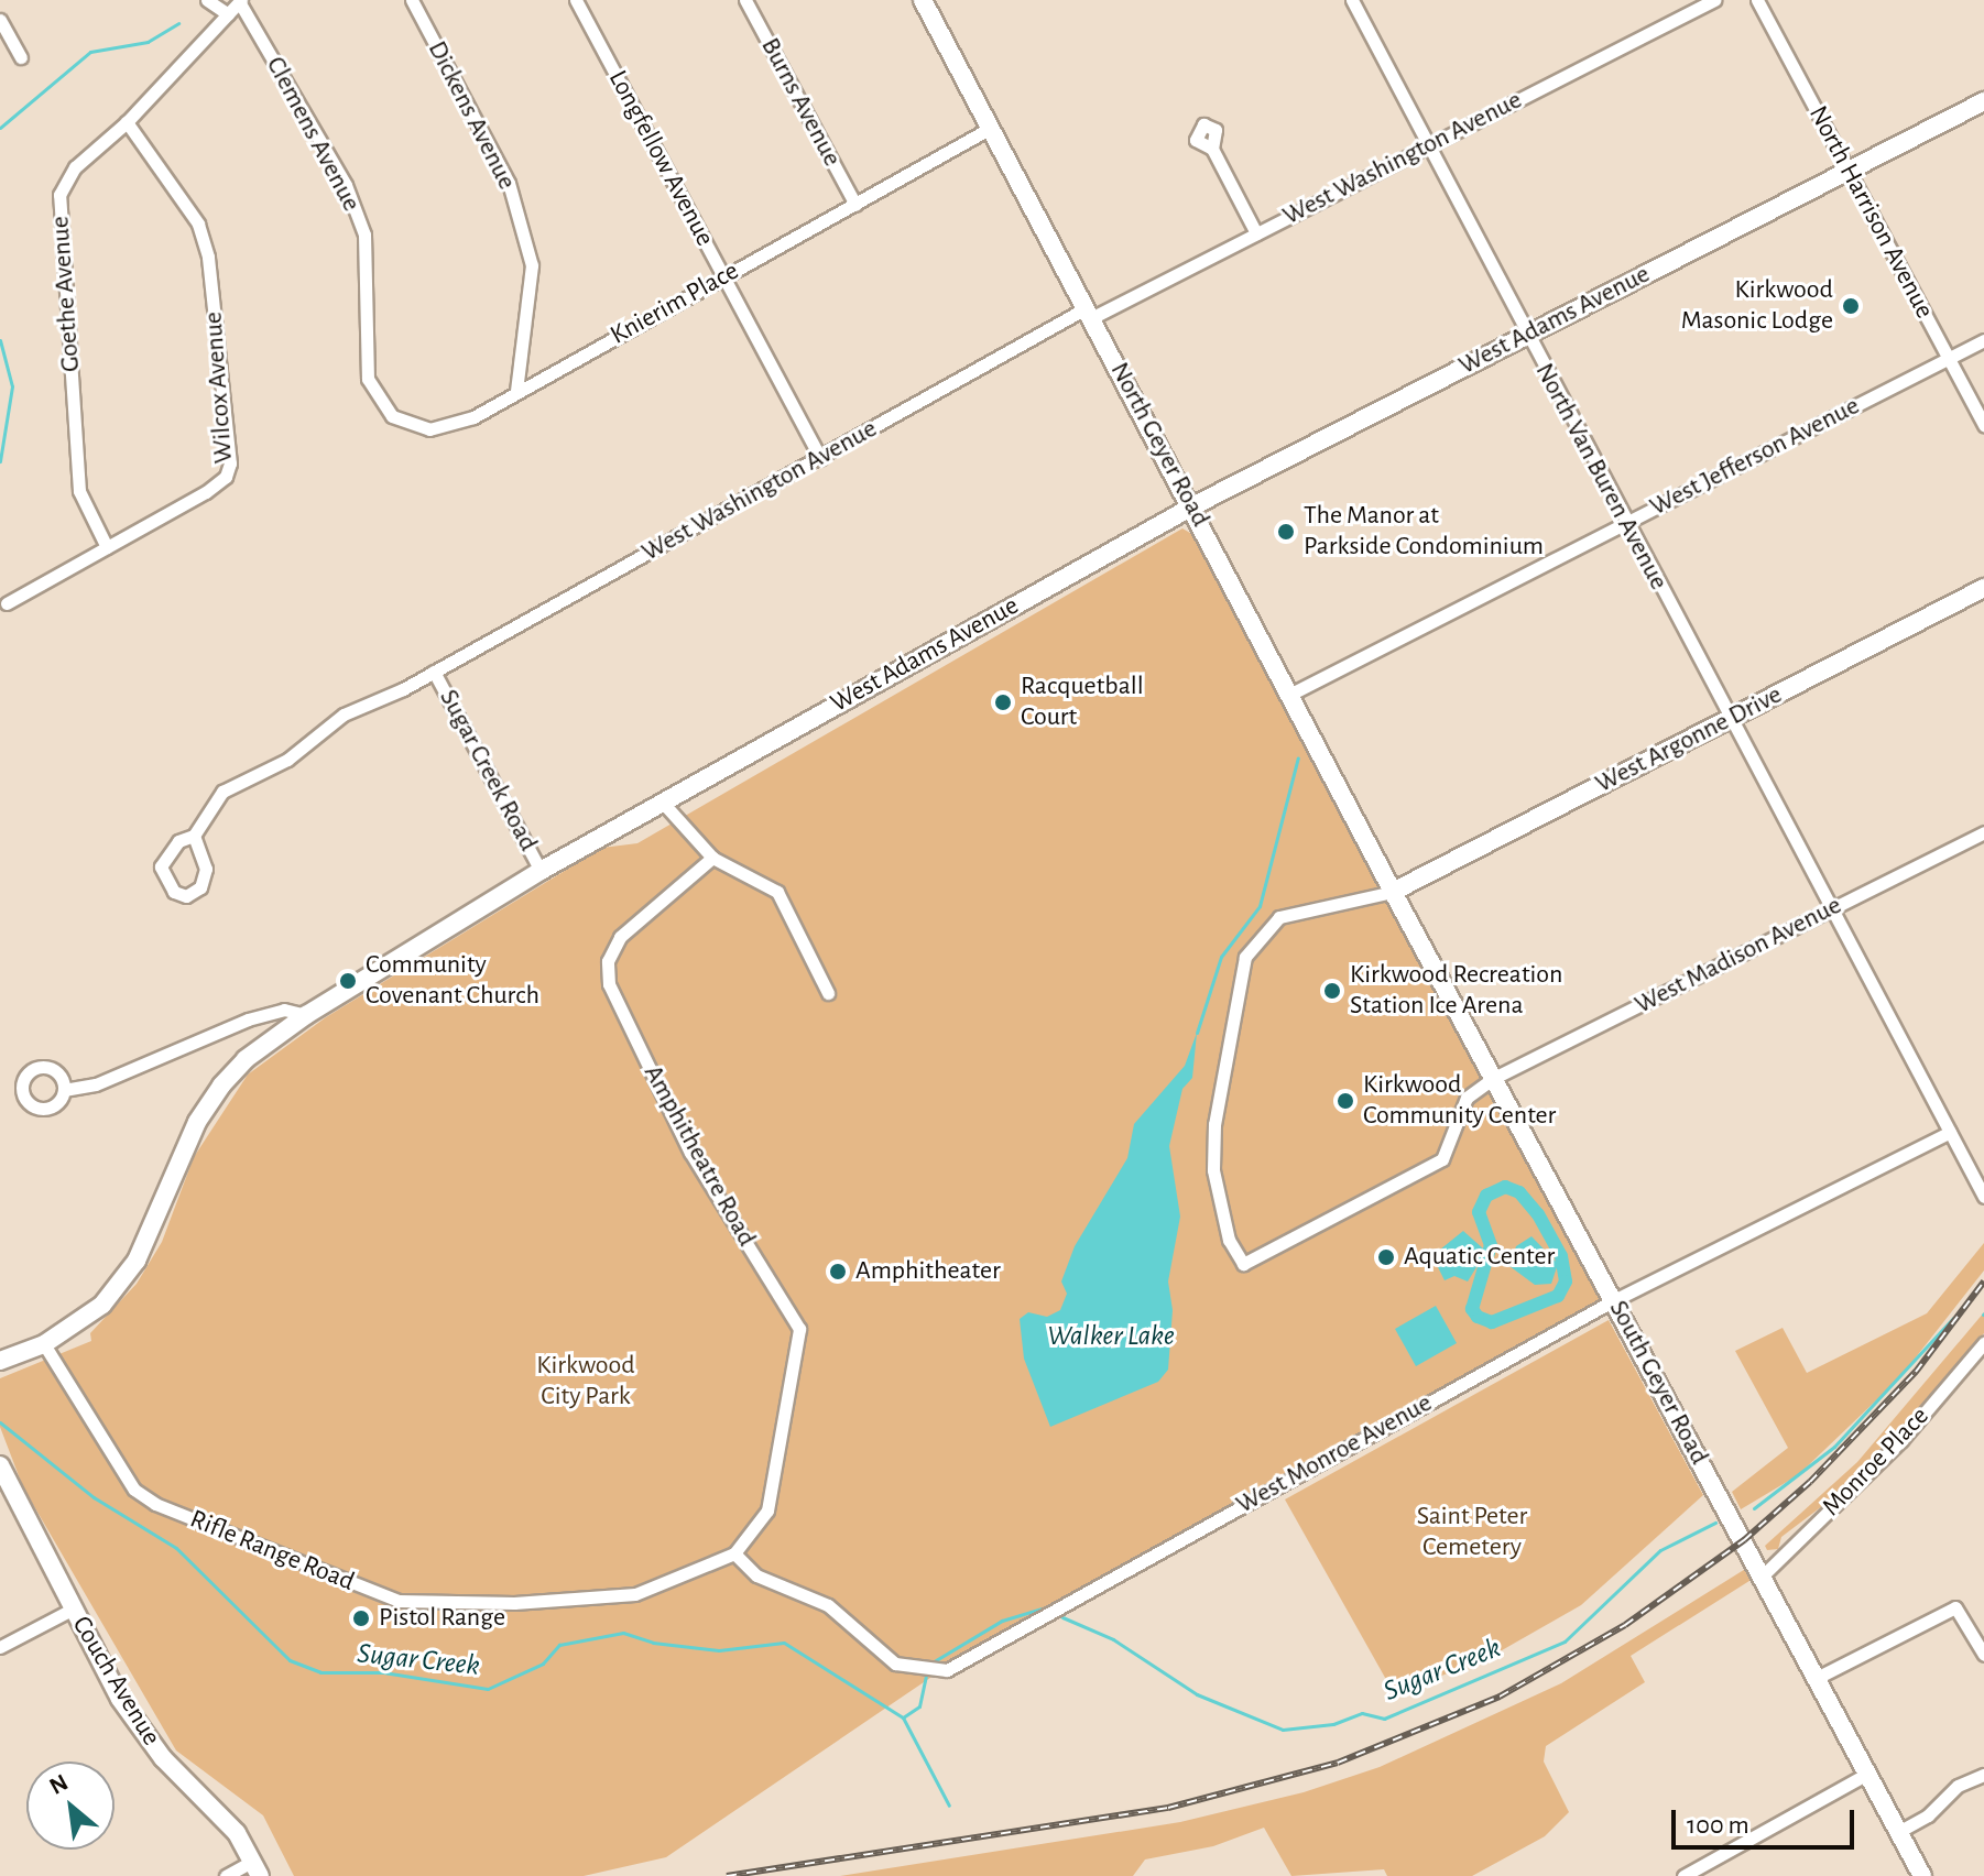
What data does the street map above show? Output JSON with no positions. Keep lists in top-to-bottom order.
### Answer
{
  "streets": {
    "street": [
      "Burns Avenue",
      "Dickens Avenue",
      "Clemens Avenue",
      "Longfellow Avenue",
      "West Washington Avenue",
      "North Harrison Avenue",
      "Goethe Avenue",
      "Knierim Place",
      "West Adams Avenue",
      "Wilcox Avenue",
      "North Geyer Road",
      "West Jefferson Avenue",
      "North Van Buren Avenue",
      "West Argonne Drive",
      "Sugar Creek Road",
      "West Madison Avenue",
      "Amphitheatre Road",
      "South Geyer Road",
      "West Monroe Avenue",
      "Monroe Place",
      "Rifle Range Road",
      "Couch Avenue"
    ]
  },
  "crossings": [
    ["Burns Avenue", "Knierim Place"],
    ["Dickens Avenue", "Knierim Place"],
    ["Clemens Avenue", "Goethe Avenue"],
    ["Clemens Avenue", "Knierim Place"],
    ["Longfellow Avenue", "West Washington Avenue"],
    ["Longfellow Avenue", "Knierim Place"],
    ["West Washington Avenue", "North Geyer Road"],
    ["West Washington Avenue", "North Van Buren Avenue"],
    ["West Washington Avenue", "Sugar Creek Road"],
    ["North Harrison Avenue", "West Adams Avenue"],
    ["North Harrison Avenue", "West Jefferson Avenue"],
    ["Goethe Avenue", "Wilcox Avenue"],
    ["Knierim Place", "North Geyer Road"],
    ["West Adams Avenue", "North Geyer Road"],
    ["West Adams Avenue", "North Van Buren Avenue"],
    ["West Adams Avenue", "Sugar Creek Road"],
    ["West Adams Avenue", "Rifle Range Road"],
    ["North Geyer Road", "West Jefferson Avenue"],
    ["North Geyer Road", "West Argonne Drive"],
    ["North Geyer Road", "West Madison Avenue"],
    ["North Geyer Road", "South Geyer Road"],
    ["West Jefferson Avenue", "North Van Buren Avenue"],
    ["North Van Buren Avenue", "West Argonne Drive"],
    ["North Van Buren Avenue", "West Madison Avenue"],
    ["North Van Buren Avenue", "West Monroe Avenue"],
    ["West Argonne Drive", "West Madison Avenue"],
    ["West Argonne Drive", "South Geyer Road"],
    ["West Madison Avenue", "South Geyer Road"],
    ["Amphitheatre Road", "West Monroe Avenue"],
    ["Amphitheatre Road", "Rifle Range Road"],
    ["South Geyer Road", "West Monroe Avenue"],
    ["South Geyer Road", "Monroe Place"],
    ["West Monroe Avenue", "Rifle Range Road"]
  ],
  "water": ["Walker Lake", "Sugar Creek"],
  "parks": ["Kirkwood City Park", "Saint Peter Cemetery"],
  "places": [
    "Kirkwood Masonic Lodge",
    "The Manor at Parkside Condominium",
    "Racquetball Court",
    "Community Covenant Church",
    "Kirkwood Recreation Station Ice Arena",
    "Kirkwood Community Center",
    "Aquatic Center",
    "Amphitheater",
    "Pistol Range"
  ],
  "scale_bar": "100 m",
  "north": "top left"
}
